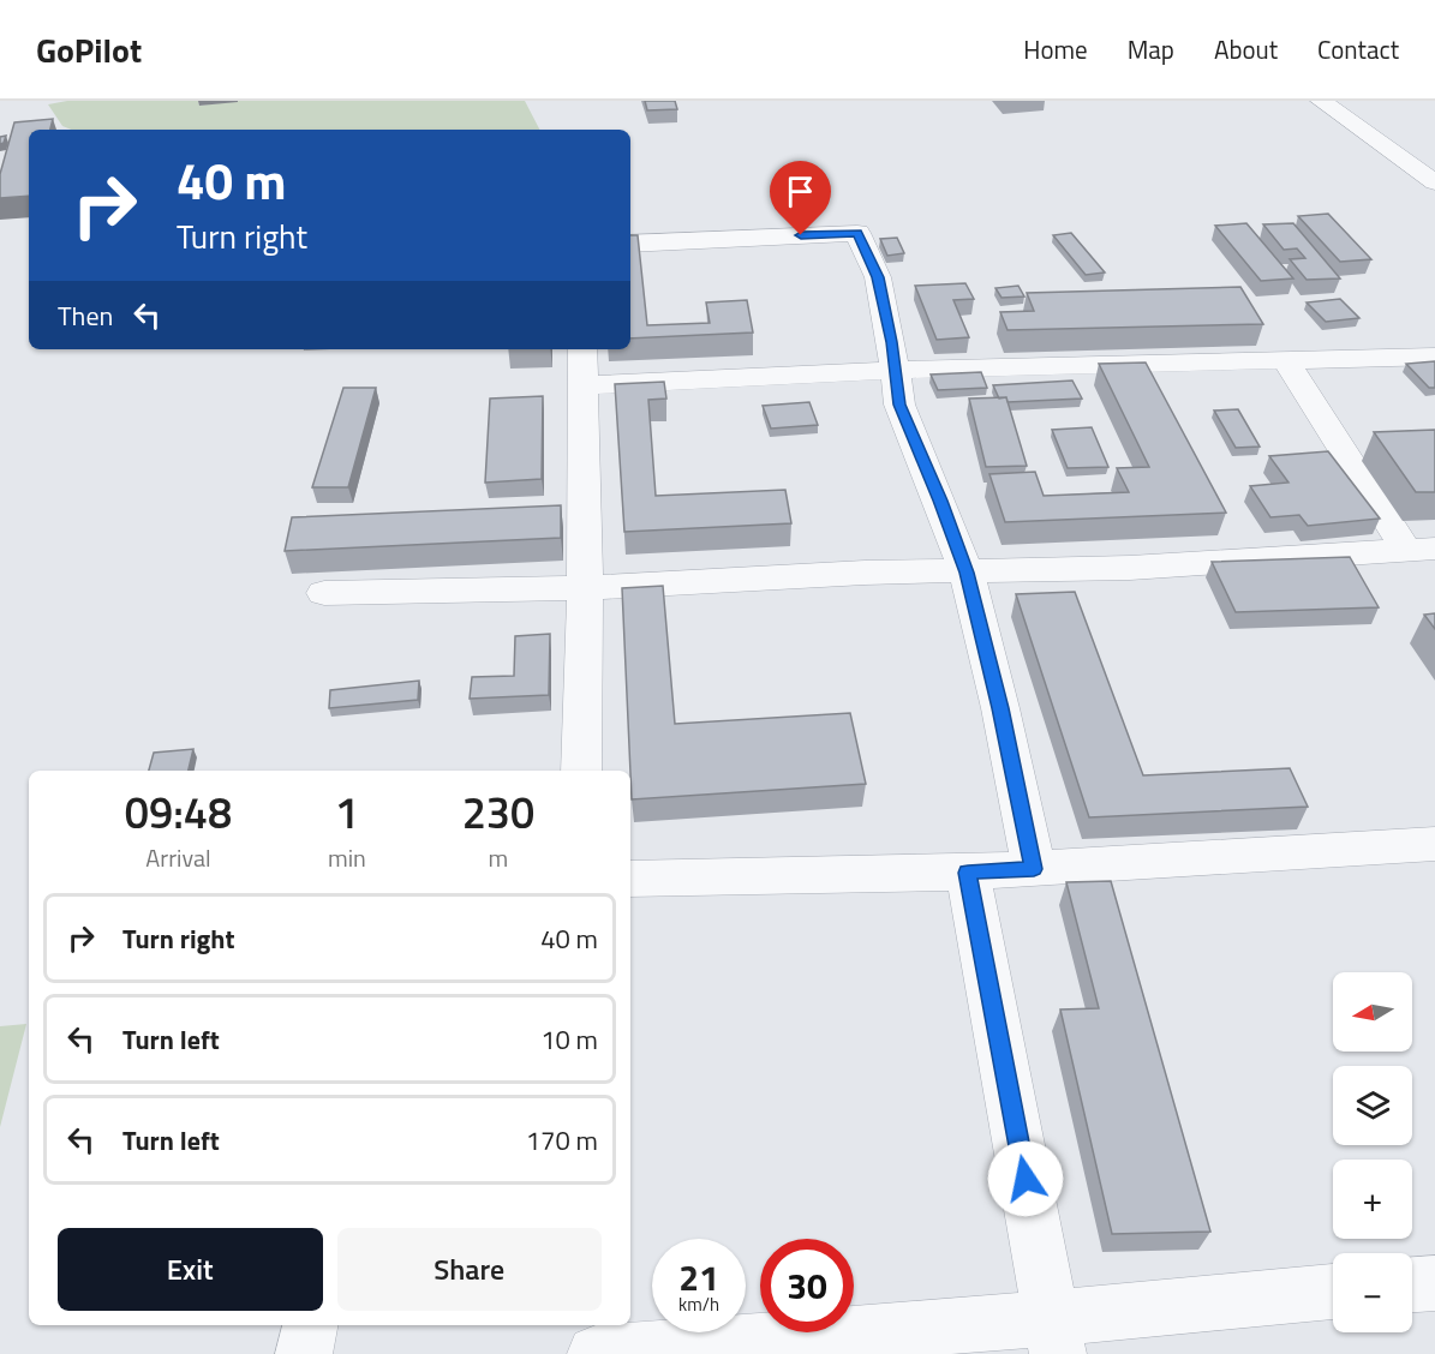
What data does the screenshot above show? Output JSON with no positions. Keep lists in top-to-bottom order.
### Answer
{
  "north": "left",
  "page": {
    "header": "GoPilot",
    "nav": [
      "Home",
      "Map",
      "About",
      "Contact"
    ],
    "turn": ["40 m", "Turn right"],
    "then": "Then",
    "eta": [
      "09:48",
      "Arrival",
      "1",
      "min",
      "230",
      "m"
    ],
    "list": [
      {
        "name": "Turn right",
        "value": "40 m"
      },
      {
        "name": "Turn left",
        "value": "10 m"
      },
      {
        "name": "Turn left",
        "value": "170 m"
      }
    ],
    "map_buttons": ["+", "−"],
    "buttons": ["Exit", "Share"],
    "speed": "21 km/h",
    "limit": "30"
  }
}
